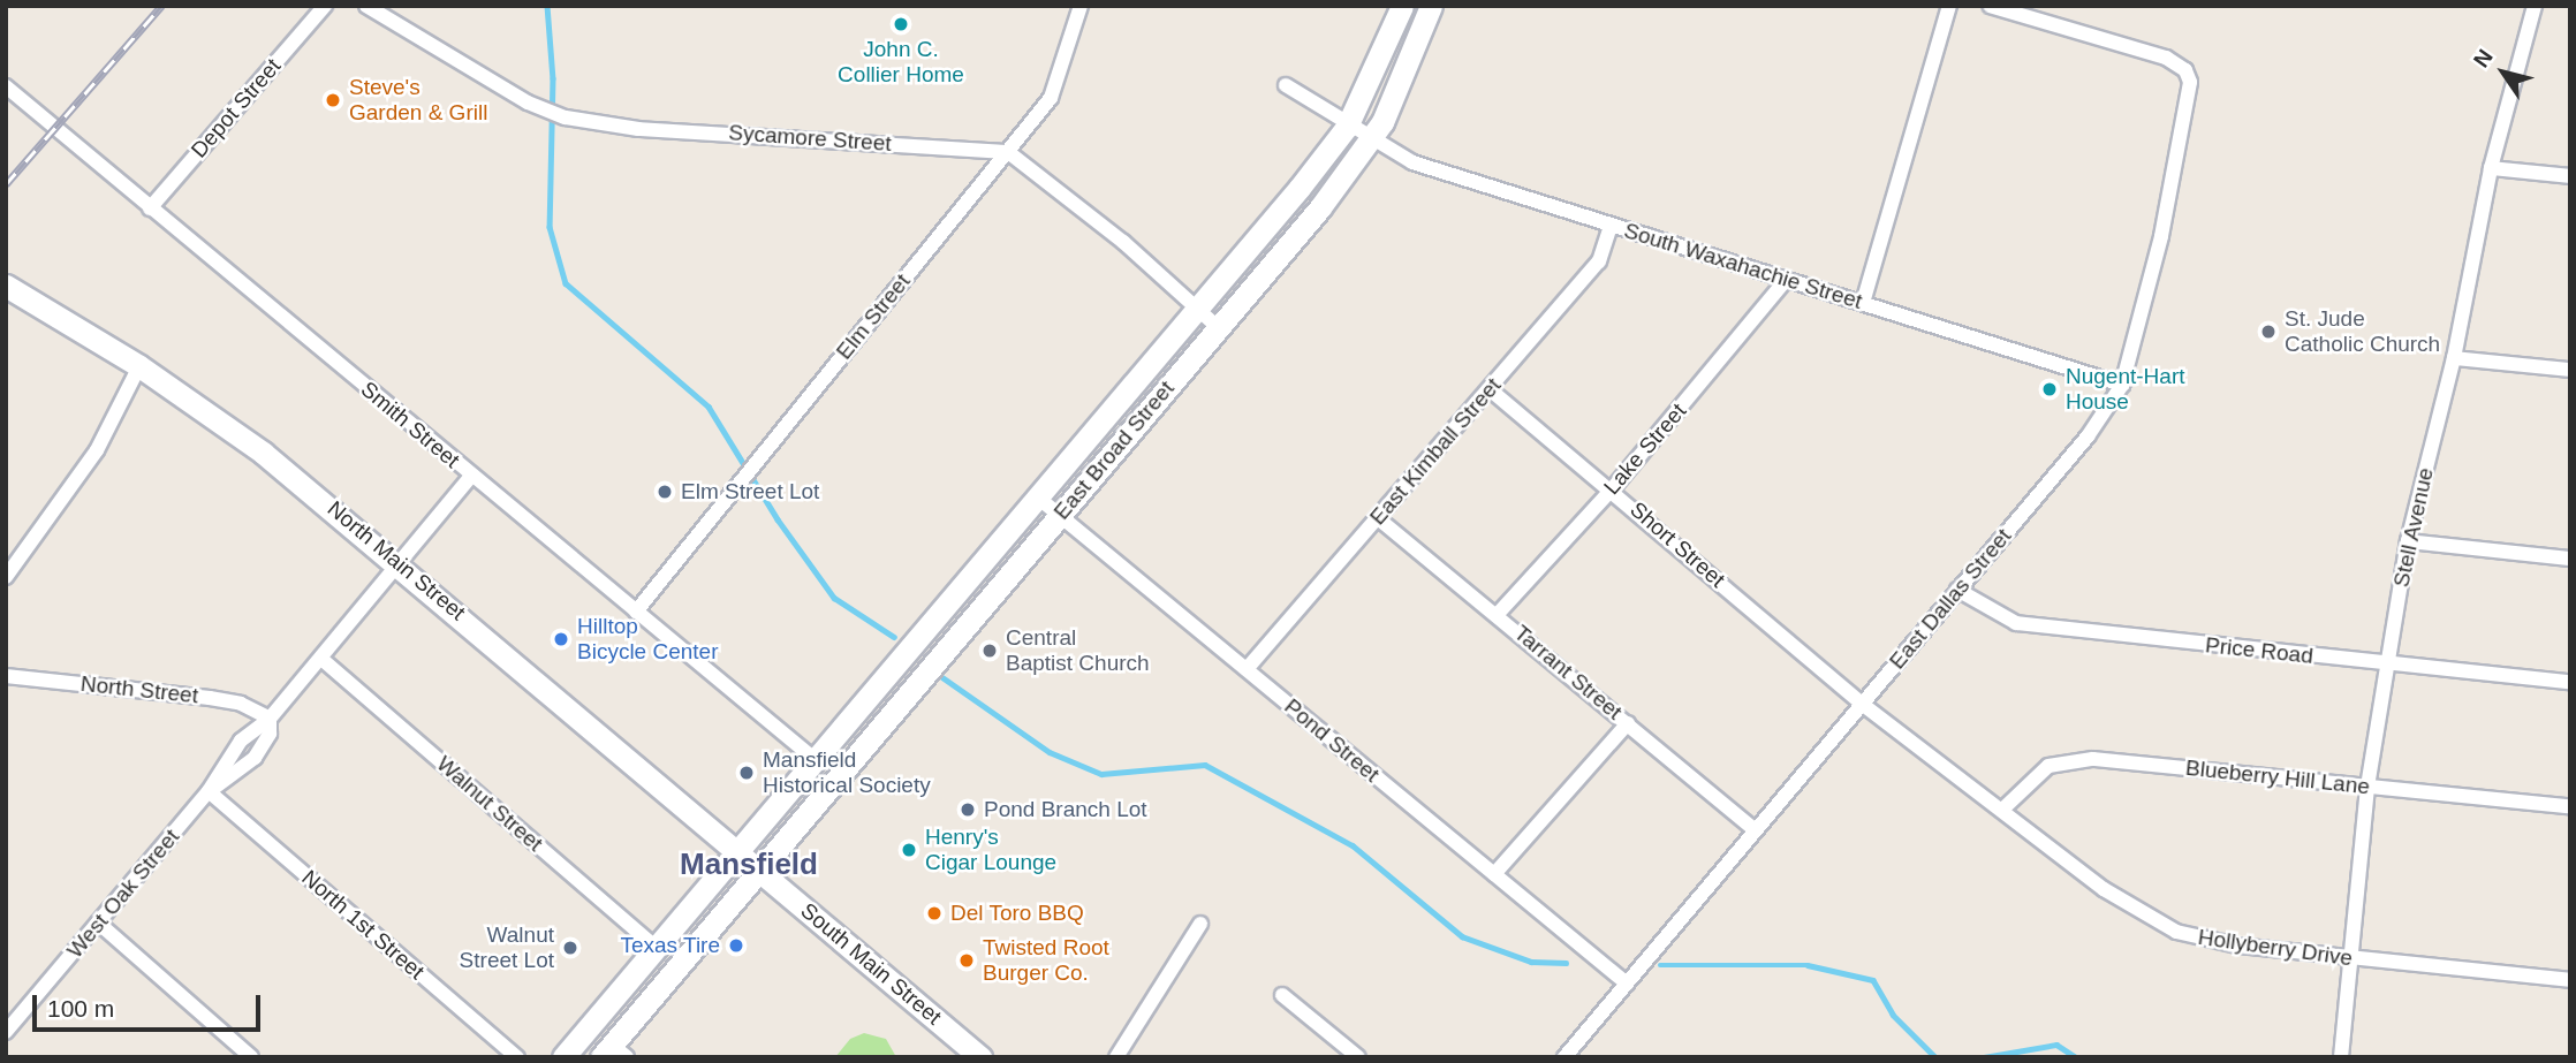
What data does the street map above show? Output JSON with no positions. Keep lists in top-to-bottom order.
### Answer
{
  "streets": {
    "main road": ["East Broad Street", "North Main Street", "South Main Street"],
    "street": [
      "Depot Street",
      "Sycamore Street",
      "South Waxahachie Street",
      "Elm Street",
      "Smith Street",
      "Lake Street",
      "East Kimball Street",
      "Stell Avenue",
      "Short Street",
      "East Dallas Street",
      "Price Road",
      "Tarrant Street",
      "North Street",
      "Pond Street",
      "Blueberry Hill Lane",
      "Walnut Street",
      "West Oak Street",
      "North 1st Street",
      "Hollyberry Drive"
    ]
  },
  "crossings": [
    ["Depot Street", "Smith Street"],
    ["Sycamore Street", "Elm Street"],
    ["South Waxahachie Street", "Lake Street"],
    ["South Waxahachie Street", "East Broad Street"],
    ["South Waxahachie Street", "East Kimball Street"],
    ["South Waxahachie Street", "East Dallas Street"],
    ["Elm Street", "Smith Street"],
    ["Smith Street", "East Broad Street"],
    ["Smith Street", "West Oak Street"],
    ["Lake Street", "Short Street"],
    ["Lake Street", "Tarrant Street"],
    ["East Broad Street", "North Main Street"],
    ["East Broad Street", "Pond Street"],
    ["East Broad Street", "Walnut Street"],
    ["East Broad Street", "South Main Street"],
    ["East Kimball Street", "Short Street"],
    ["East Kimball Street", "Tarrant Street"],
    ["East Kimball Street", "Pond Street"],
    ["Stell Avenue", "Price Road"],
    ["Stell Avenue", "Blueberry Hill Lane"],
    ["Stell Avenue", "Hollyberry Drive"],
    ["Short Street", "East Dallas Street"],
    ["Short Street", "Hollyberry Drive"],
    ["North Main Street", "West Oak Street"],
    ["North Main Street", "South Main Street"],
    ["East Dallas Street", "Price Road"],
    ["East Dallas Street", "Tarrant Street"],
    ["East Dallas Street", "Pond Street"],
    ["East Dallas Street", "Hollyberry Drive"],
    ["North Street", "West Oak Street"],
    ["Blueberry Hill Lane", "Hollyberry Drive"],
    ["Walnut Street", "West Oak Street"],
    ["West Oak Street", "North 1st Street"]
  ],
  "districts": ["Mansfield"],
  "places": [
    "John C. Collier Home",
    "Steve's Garden & Grill",
    "St. Jude Catholic Church",
    "Nugent-Hart House",
    "Elm Street Lot",
    "Hilltop Bicycle Center",
    "Central Baptist Church",
    "Mansfield Historical Society",
    "Pond Branch Lot",
    "Henry's Cigar Lounge",
    "Del Toro BBQ",
    "Texas Tire",
    "Walnut Street Lot",
    "Twisted Root Burger Co."
  ],
  "scale_bar": "100 m",
  "north": "top left"
}
